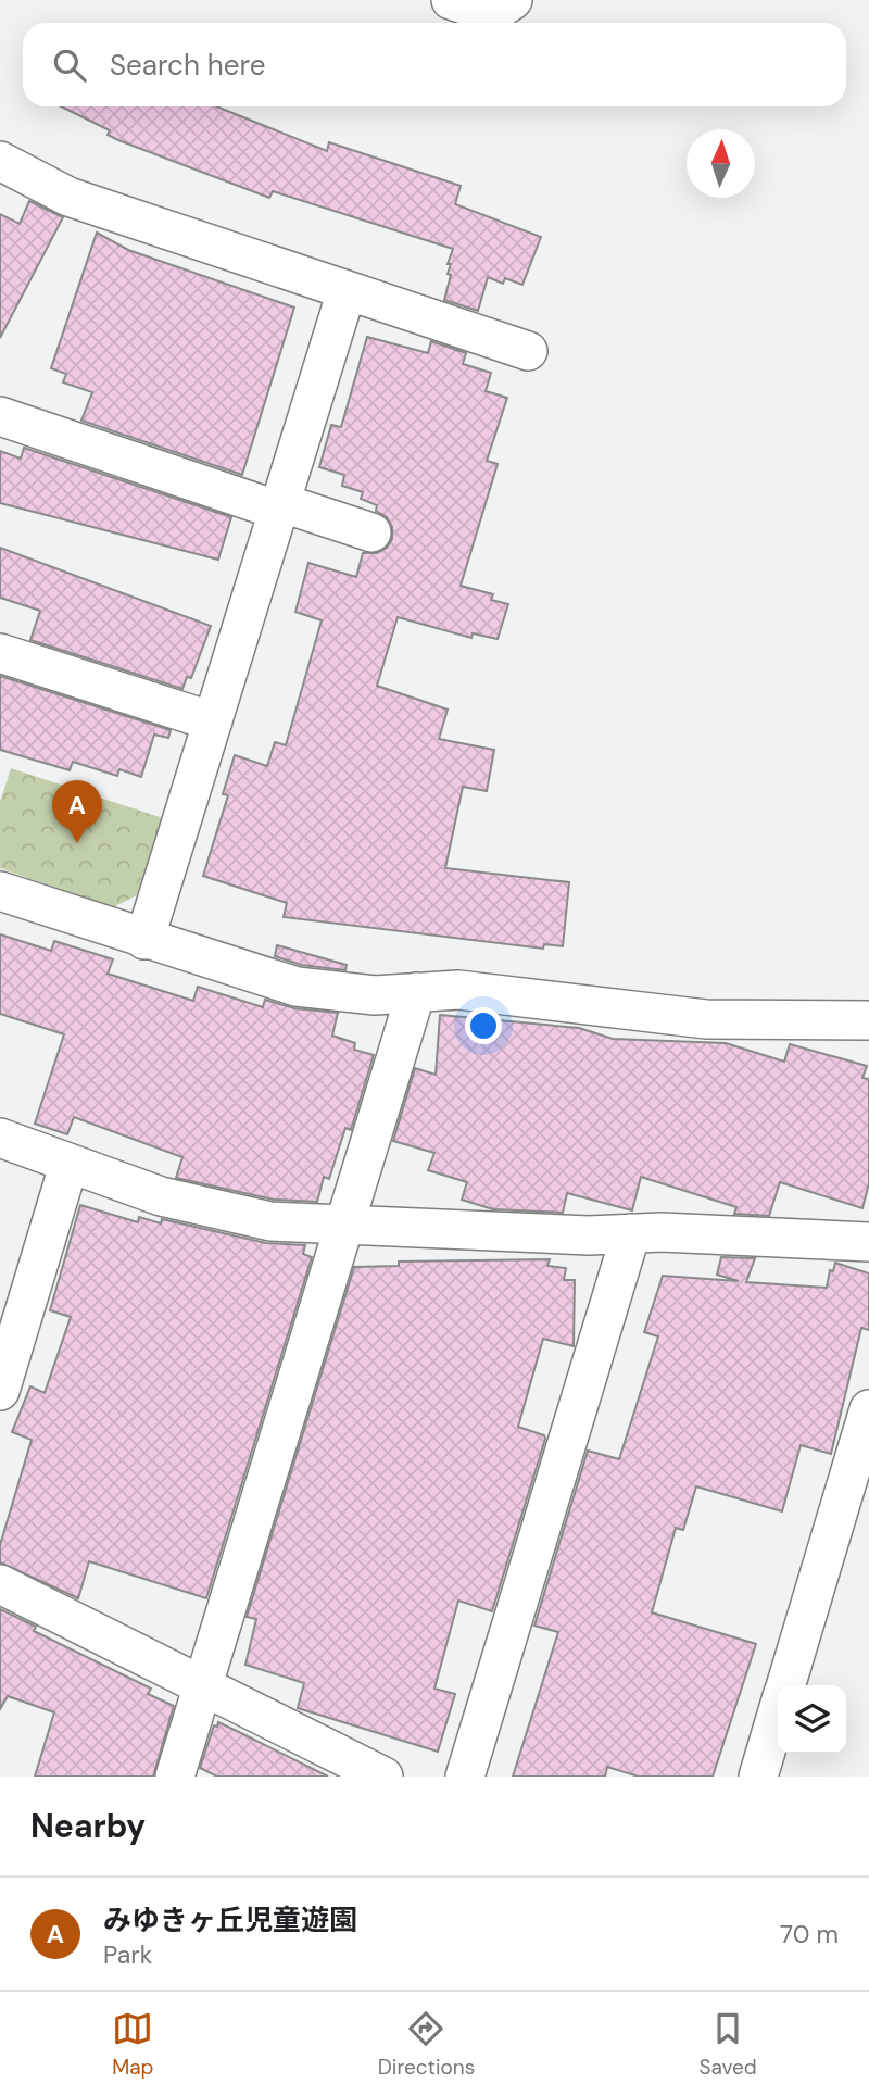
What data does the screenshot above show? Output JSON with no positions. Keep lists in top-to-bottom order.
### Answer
{
  "north": "top",
  "page": {
    "search": "Search here",
    "pins": "A",
    "heading": "Nearby",
    "list": [
      {
        "mark": "A",
        "name": "みゆきヶ丘児童遊園",
        "note": "Park",
        "value": "70 m"
      }
    ],
    "nav": ["Map", "Directions", "Saved"]
  }
}
